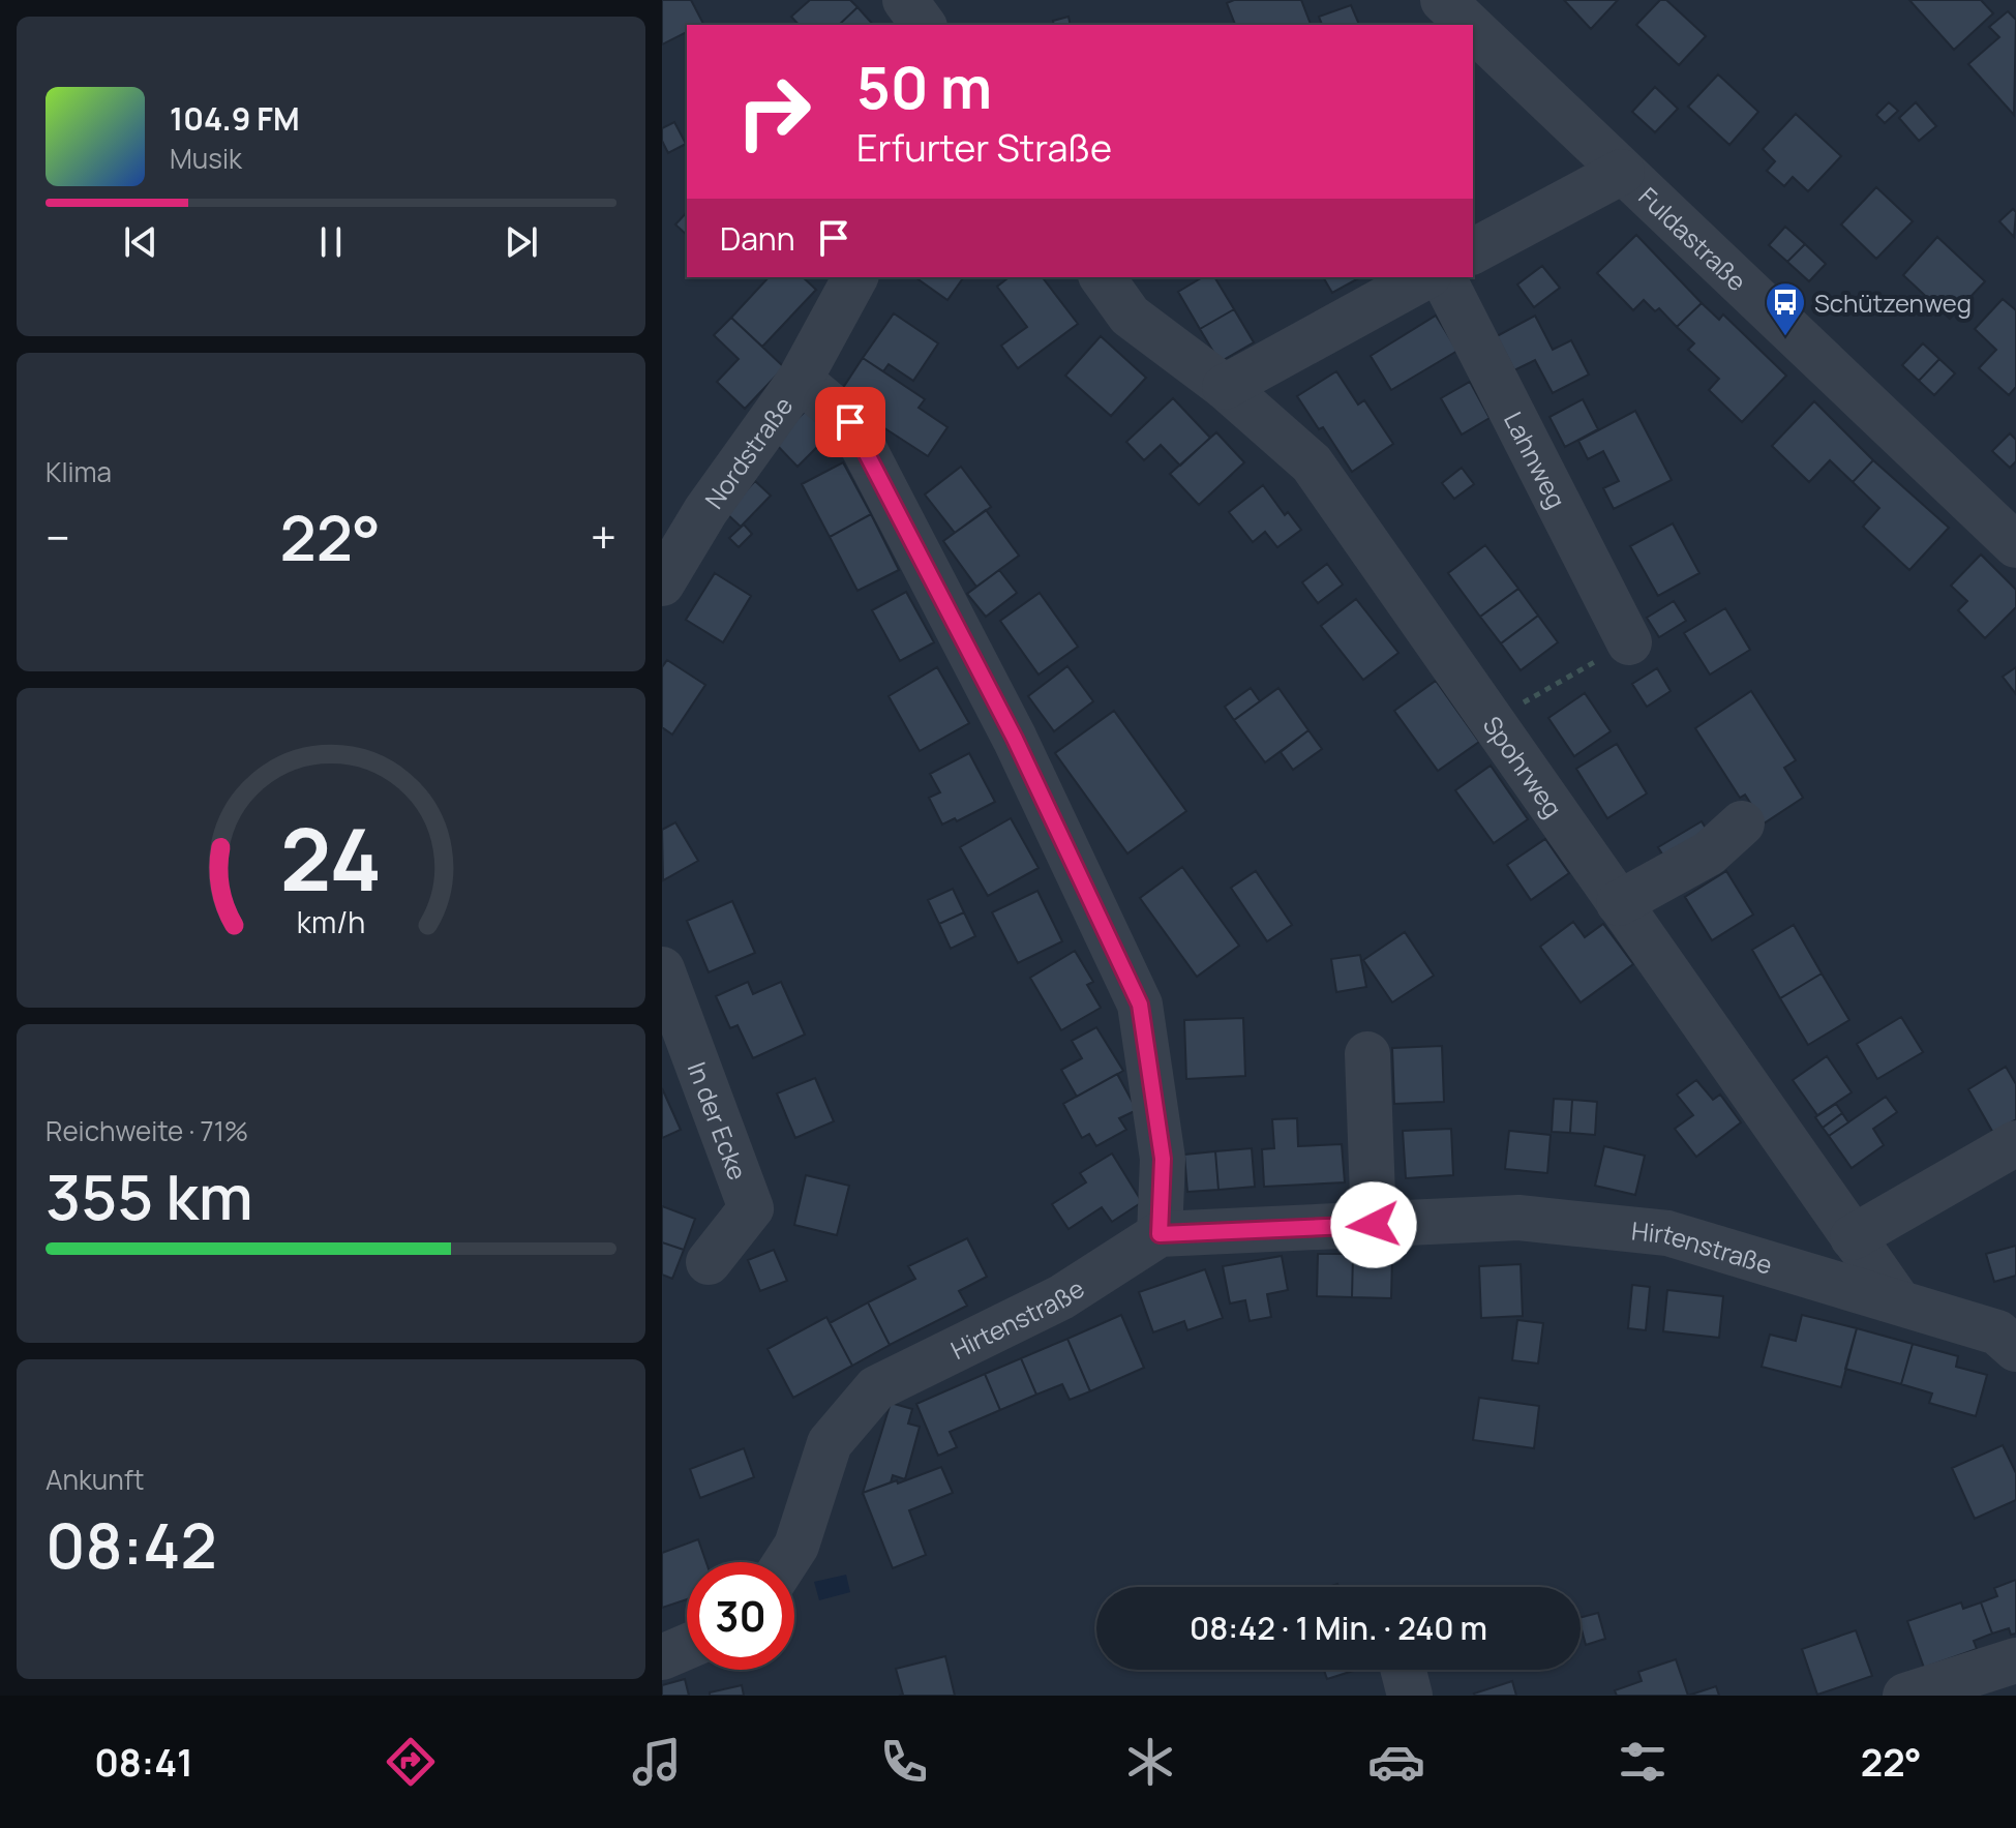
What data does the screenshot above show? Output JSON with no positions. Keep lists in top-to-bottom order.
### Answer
{
  "streets": {
    "street": [
      "Fuldastraße",
      "Nordstraße",
      "Lahnweg",
      "Spohrweg",
      "In der Ecke",
      "Hirtenstraße"
    ]
  },
  "crossings": [
    ["Spohrweg", "Hirtenstraße"]
  ],
  "places": {
    "bus stop": ["Schützenweg"]
  },
  "page": {
    "turn": ["50 m", "Erfurter Straße"],
    "song": ["104.9 FM", "Musik"],
    "then": "Dann",
    "tile": [
      "Klima",
      ["Reichweite · 71%", "355 km"],
      ["Ankunft", "08:42"]
    ],
    "heat": ["−", "22°", "+"],
    "limit": "30",
    "trip": "08:42 · 1 Min. · 240 m",
    "tabs": ["08:41", "22°"],
    "gauge": ["24", "km/h"]
  }
}
